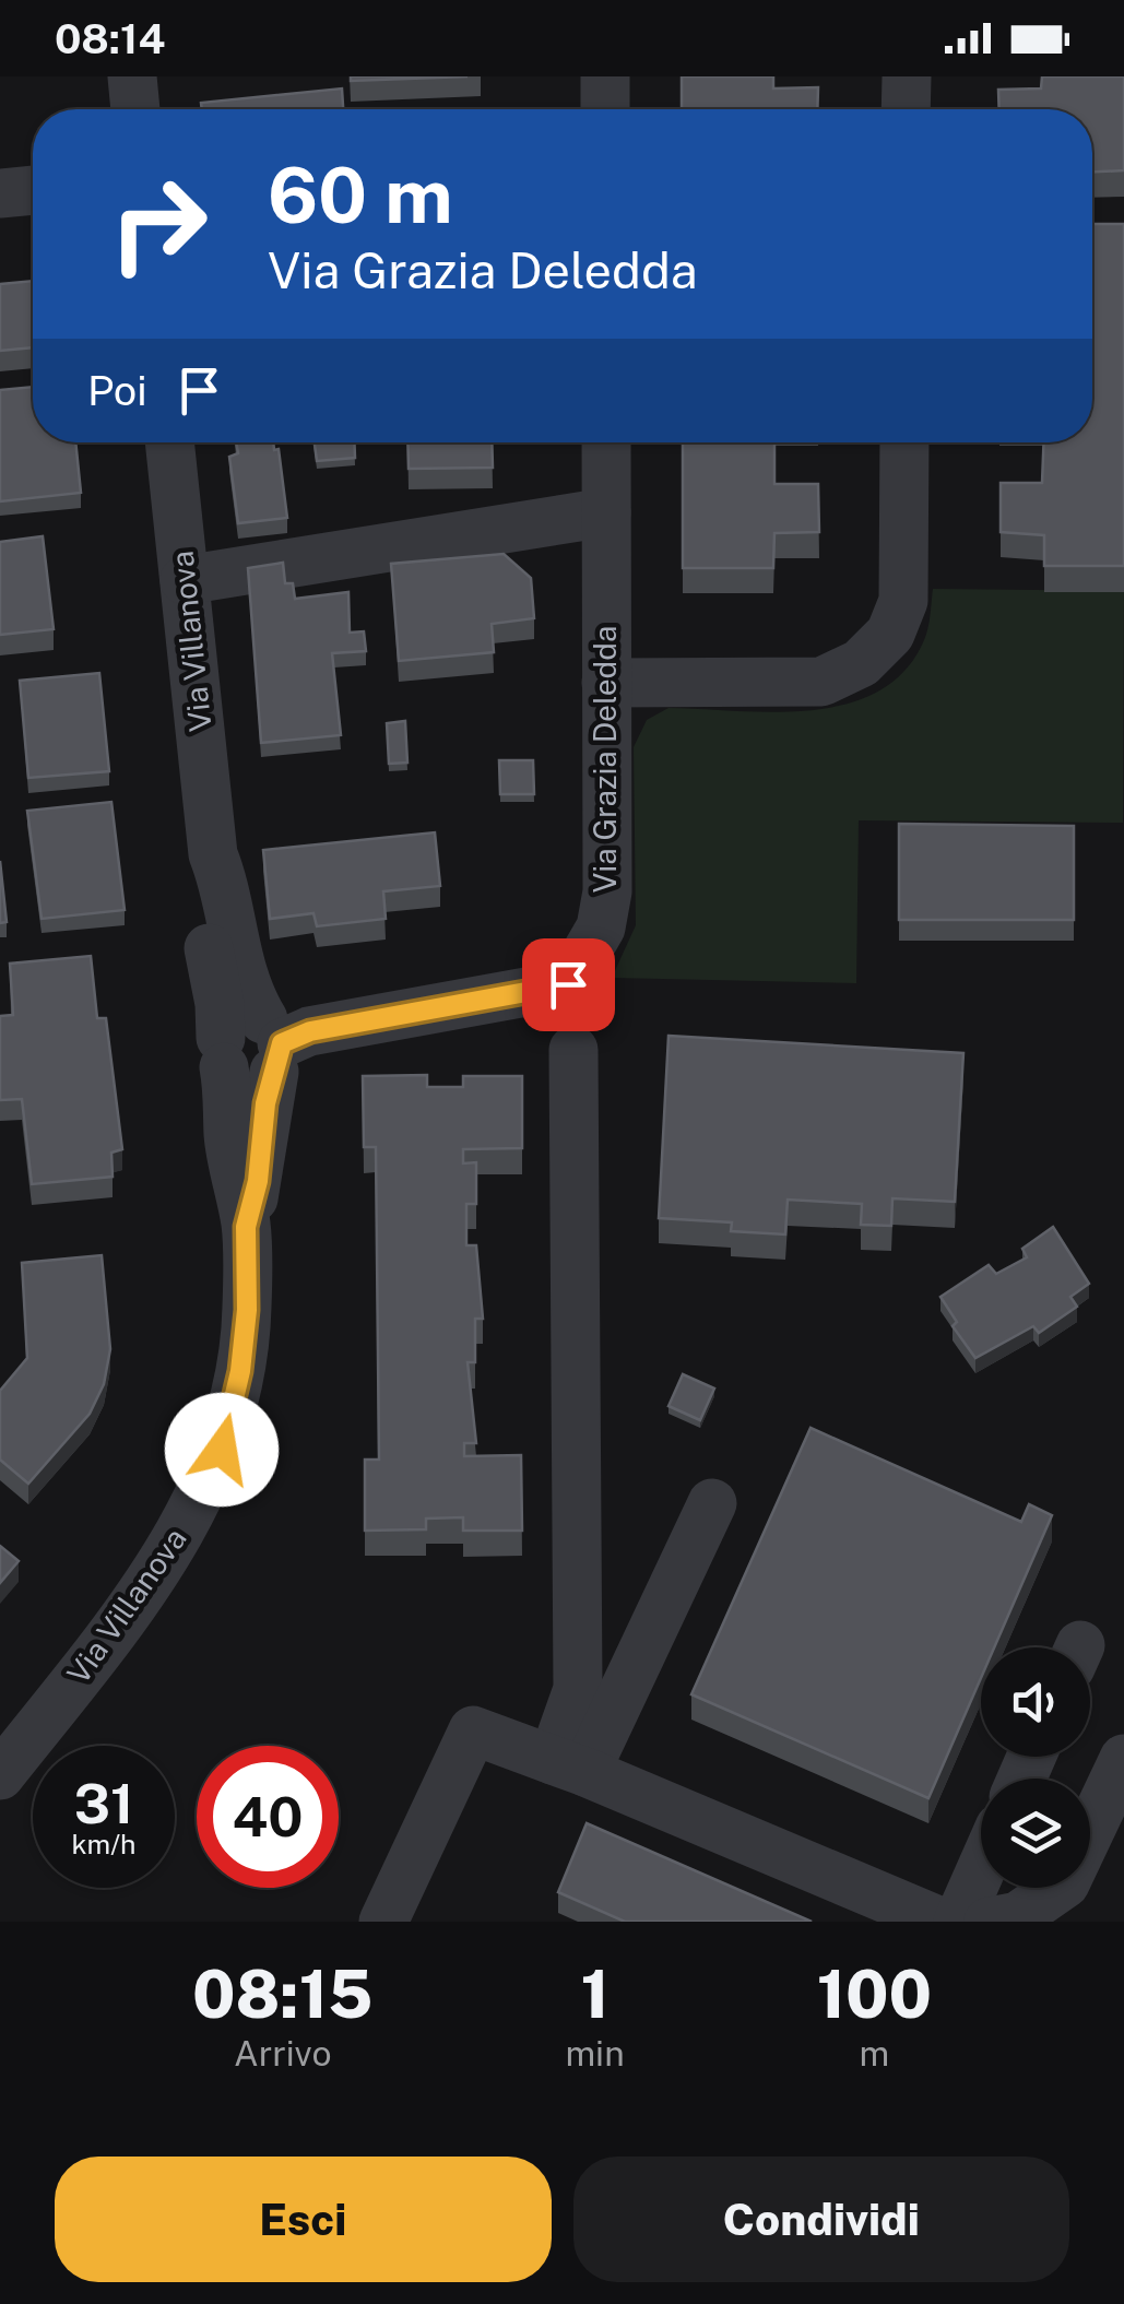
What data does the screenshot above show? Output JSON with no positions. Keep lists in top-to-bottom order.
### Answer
{
  "streets": {
    "street": ["Via Villanova", "Via Grazia Deledda"]
  },
  "crossings": [
    ["Via Villanova", "Via Grazia Deledda"]
  ],
  "page": {
    "status": "08:14",
    "turn": ["60 m", "Via Grazia Deledda"],
    "then": "Poi",
    "speed": "31 km/h",
    "limit": "40",
    "eta": [
      "08:15",
      "Arrivo",
      "1",
      "min",
      "100",
      "m"
    ],
    "buttons": ["Esci", "Condividi"]
  }
}
